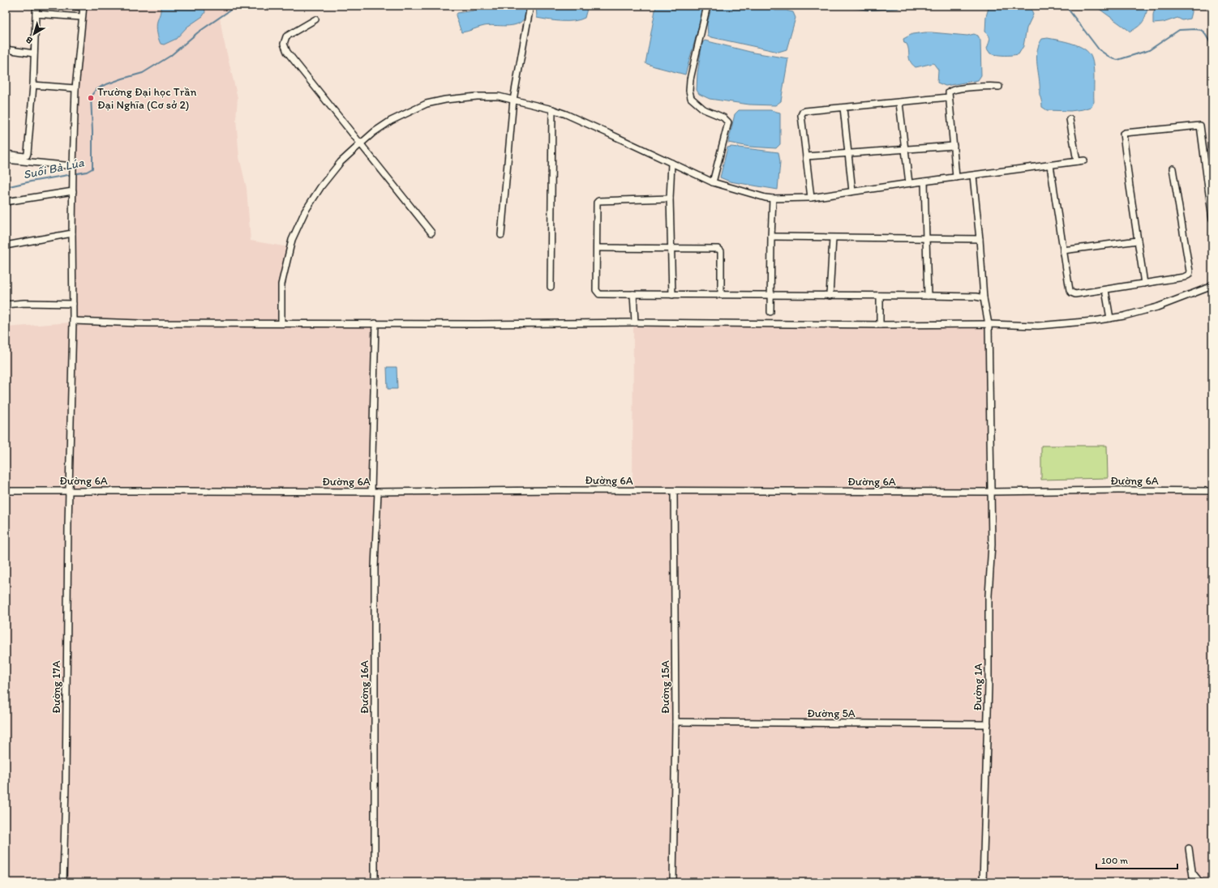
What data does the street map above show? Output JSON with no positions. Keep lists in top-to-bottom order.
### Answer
{
  "streets": {
    "street": [
      "Đường 6A",
      "Đường 17A",
      "Đường 16A",
      "Đường 15A",
      "Đường 1A",
      "Đường 5A"
    ]
  },
  "crossings": [
    ["Đường 6A", "Đường 17A"],
    ["Đường 6A", "Đường 16A"],
    ["Đường 6A", "Đường 15A"],
    ["Đường 6A", "Đường 1A"],
    ["Đường 15A", "Đường 5A"],
    ["Đường 1A", "Đường 5A"]
  ],
  "water": ["Suối Bà Lúa"],
  "places": ["Trường Đại học Trần Đại Nghĩa (Cơ sở 2)"],
  "scale_bar": "100 m",
  "north": "bottom left"
}
